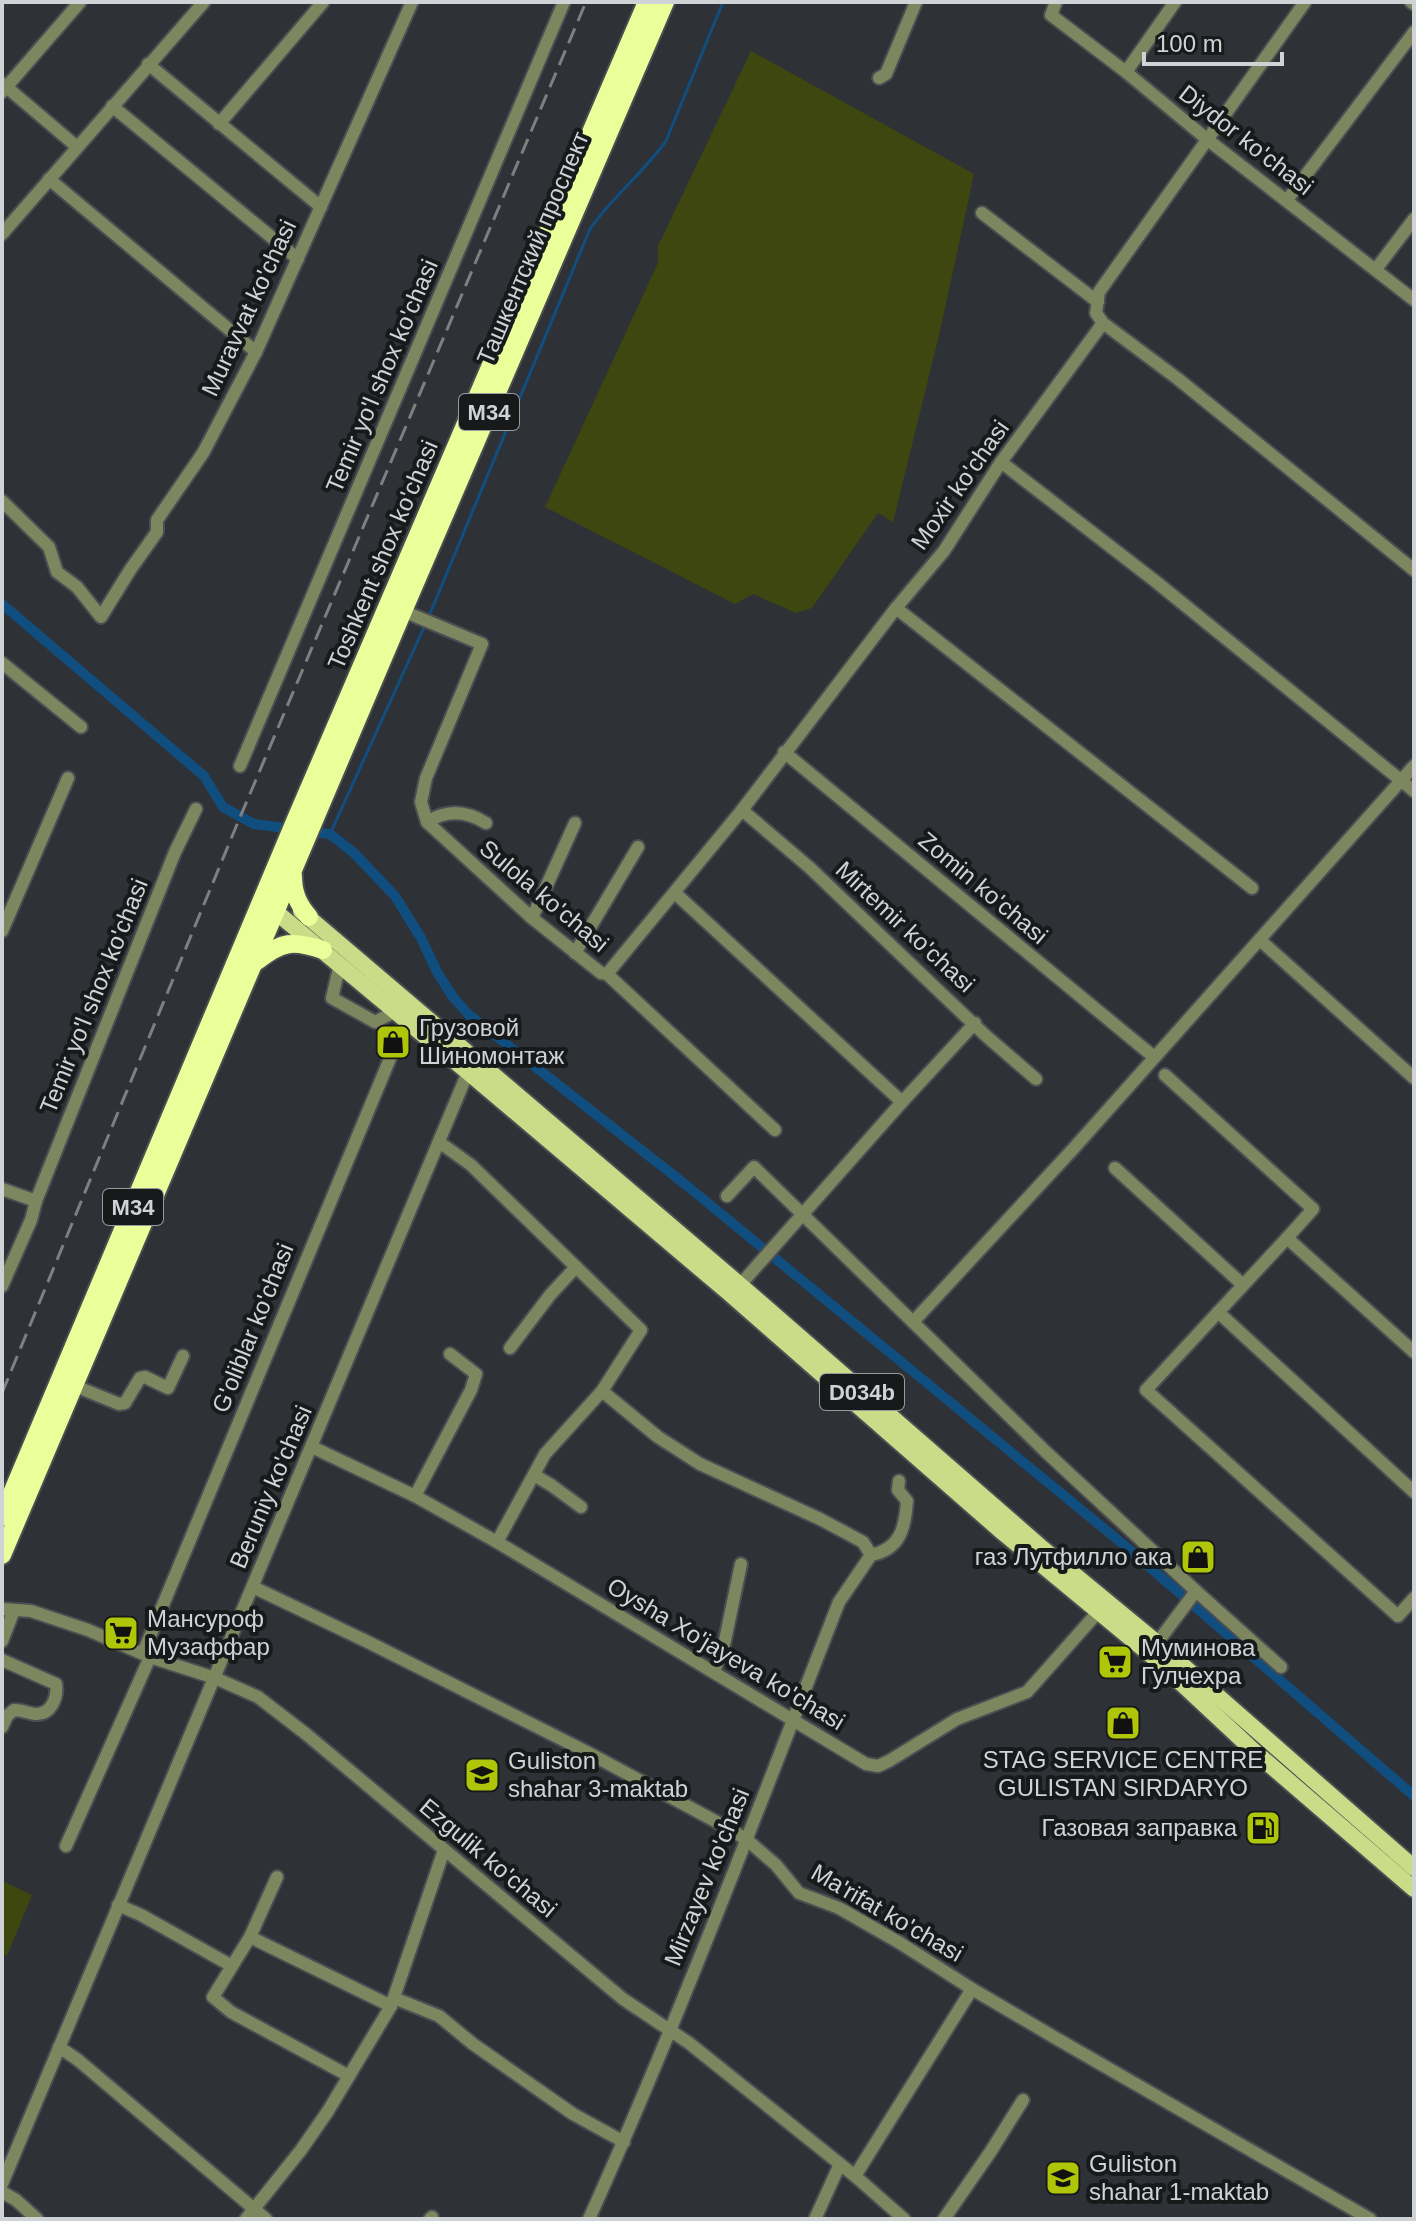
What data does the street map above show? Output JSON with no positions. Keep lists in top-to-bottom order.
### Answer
{
  "streets": {
    "highway": ["Ташкентский проспект", "M34", "Toshkent shox ko'chasi"],
    "main road": ["D034b"],
    "street": [
      "Diydor ko'chasi",
      "Muravvat ko'chasi",
      "Temir yo'l shox ko'chasi",
      "Moxir ko'chasi",
      "Zomin ko'chasi",
      "Sulola ko'chasi",
      "Mirtemir ko'chasi",
      "G'oliblar ko'chasi",
      "Beruniy ko'chasi",
      "Oysha Xo'jayeva ko'chasi",
      "Ezgulik ko'chasi",
      "Mirzayev ko'chasi",
      "Ma'rifat ko'chasi"
    ]
  },
  "crossings": [
    ["Ташкентский проспект", "M34"],
    ["Ташкентский проспект", "Toshkent shox ko'chasi"],
    ["M34", "Toshkent shox ko'chasi"],
    ["M34", "D034b"],
    ["Moxir ko'chasi", "Zomin ko'chasi"],
    ["Moxir ko'chasi", "Sulola ko'chasi"],
    ["Moxir ko'chasi", "Mirtemir ko'chasi"],
    ["G'oliblar ko'chasi", "D034b"],
    ["G'oliblar ko'chasi", "Ezgulik ko'chasi"],
    ["D034b", "Beruniy ko'chasi"],
    ["D034b", "Oysha Xo'jayeva ko'chasi"],
    ["Beruniy ko'chasi", "Oysha Xo'jayeva ko'chasi"],
    ["Beruniy ko'chasi", "Ezgulik ko'chasi"],
    ["Beruniy ko'chasi", "Ma'rifat ko'chasi"],
    ["Oysha Xo'jayeva ko'chasi", "Mirzayev ko'chasi"],
    ["Ezgulik ko'chasi", "Mirzayev ko'chasi"],
    ["Mirzayev ko'chasi", "Ma'rifat ko'chasi"]
  ],
  "places": {
    "shop": ["Грузовой Шиномонтаж", "газ Лутфилло ака", "STAG SERVICE CENTRE GULISTAN SIRDARYO"],
    "supermarket": ["Мансуроф Музаффар", "Муминова Гулчехра"],
    "school or university": ["Guliston shahar 3-maktab", "Guliston shahar 1-maktab"],
    "fuel station": ["Газовая заправка"]
  },
  "scale_bar": "100 m"
}
